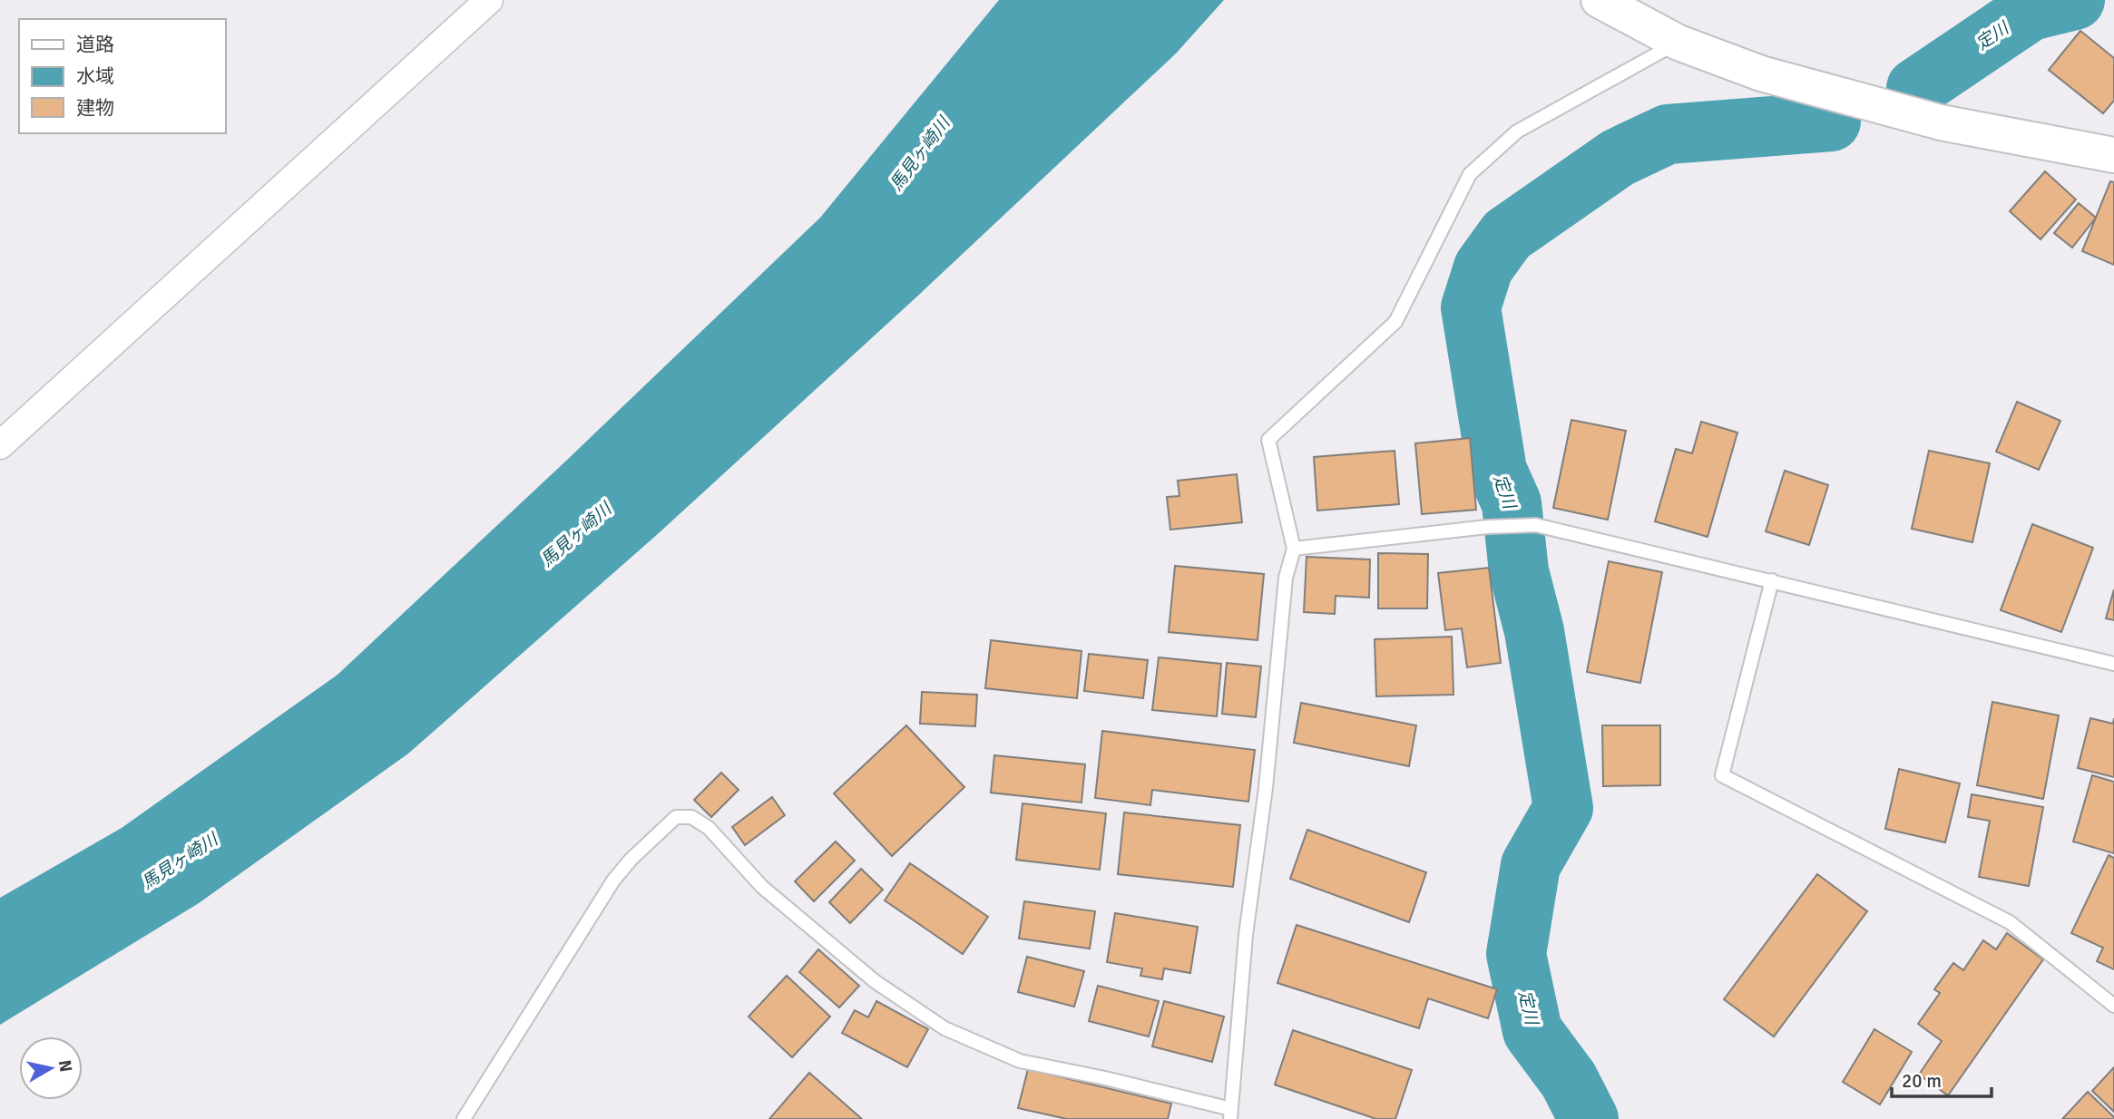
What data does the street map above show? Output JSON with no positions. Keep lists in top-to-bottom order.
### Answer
{
  "water": ["定川", "馬見ヶ崎川"],
  "legend": ["道路", "水域", "建物"],
  "scale_bar": "20 m",
  "north": "right"
}
